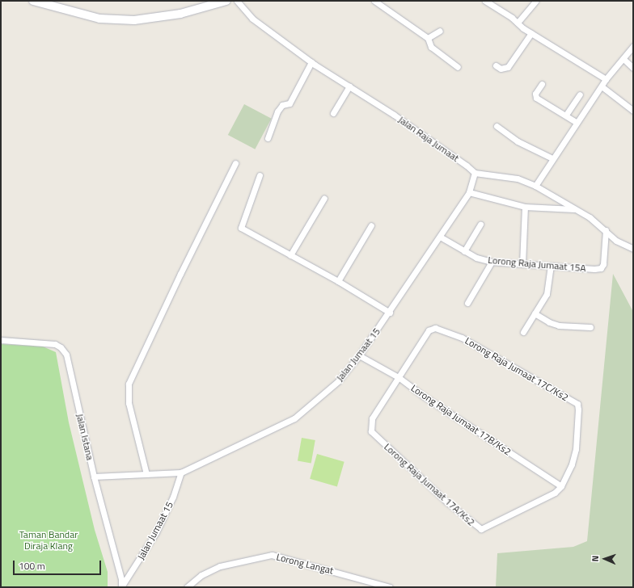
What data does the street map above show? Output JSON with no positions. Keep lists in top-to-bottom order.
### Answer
{
  "streets": {
    "street": [
      "Jalan Raja Jumaat",
      "Lorong Raja Jumaat 15A",
      "Jalan Jumaat 15",
      "Lorong Raja Jumaat 17C/Ks2",
      "Lorong Raja Jumaat 17B/Ks2",
      "Jalan Istana",
      "Lorong Raja Jumaat 17A/Ks2",
      "Lorong Langat"
    ]
  },
  "crossings": [
    ["Jalan Raja Jumaat", "Jalan Jumaat 15"],
    ["Lorong Raja Jumaat 15A", "Jalan Jumaat 15"],
    ["Jalan Jumaat 15", "Lorong Raja Jumaat 17B/Ks2"],
    ["Jalan Jumaat 15", "Jalan Istana"],
    ["Lorong Raja Jumaat 17C/Ks2", "Lorong Raja Jumaat 17B/Ks2"],
    ["Lorong Raja Jumaat 17C/Ks2", "Lorong Raja Jumaat 17A/Ks2"],
    ["Lorong Raja Jumaat 17B/Ks2", "Lorong Raja Jumaat 17A/Ks2"]
  ],
  "parks": ["Taman Bandar Diraja Klang"],
  "scale_bar": "100 m",
  "north": "left"
}
